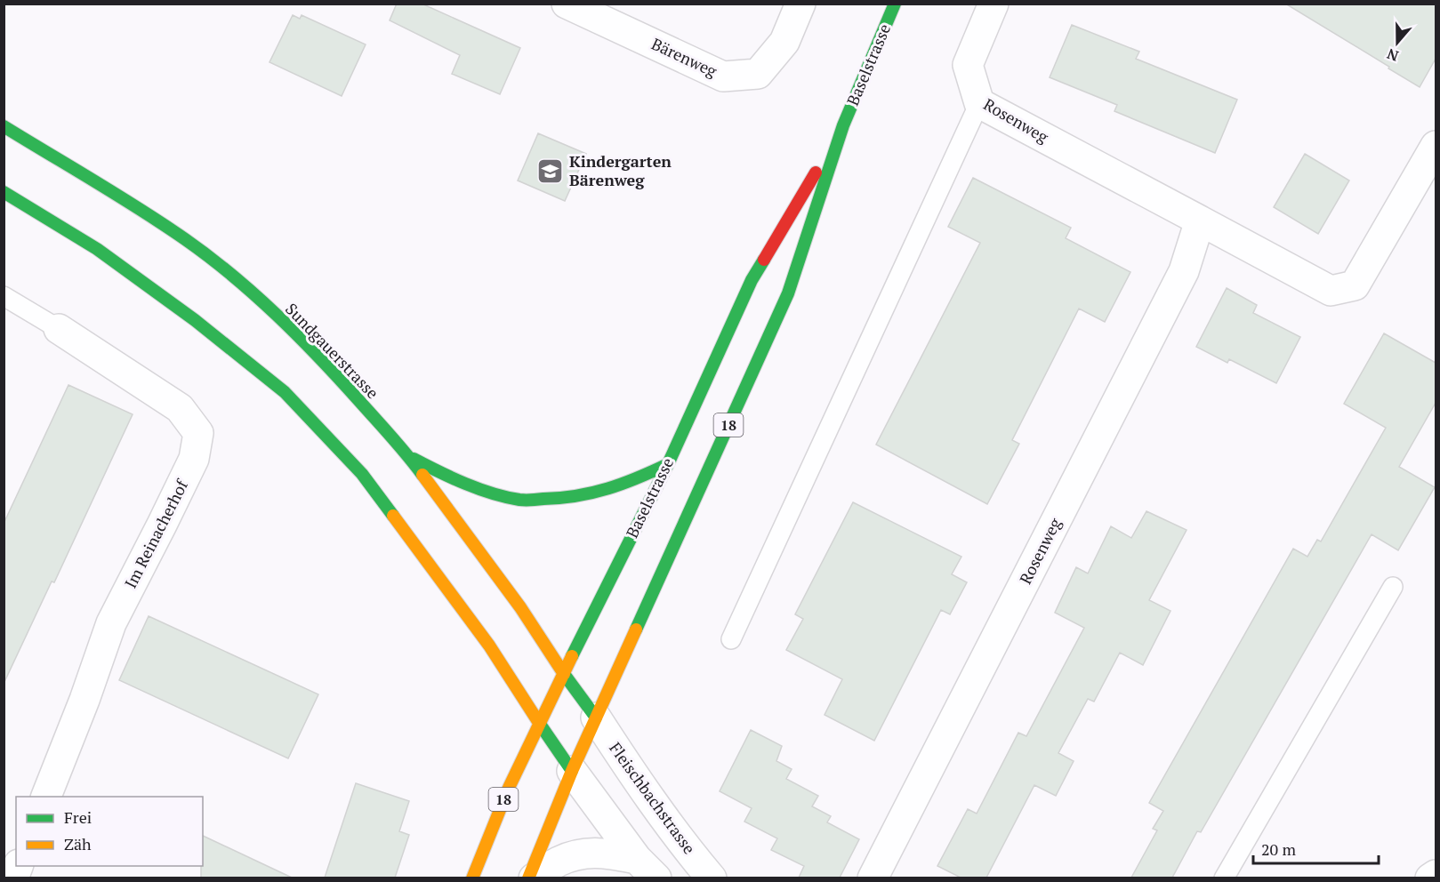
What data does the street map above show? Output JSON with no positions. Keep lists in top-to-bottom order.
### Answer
{
  "streets": {
    "main road": ["Baselstrasse", "Sundgauerstrasse", "18"],
    "street": [
      "Bärenweg",
      "Rosenweg",
      "Im Reinacherhof",
      "Fleischbachstrasse"
    ]
  },
  "crossings": [
    ["Baselstrasse", "Sundgauerstrasse"],
    ["Baselstrasse", "Fleischbachstrasse"],
    ["Sundgauerstrasse", "Fleischbachstrasse"]
  ],
  "places": {
    "school or university": ["Kindergarten Bärenweg"]
  },
  "legend": ["Frei", "Zäh"],
  "scale_bar": "20 m",
  "north": "bottom"
}
